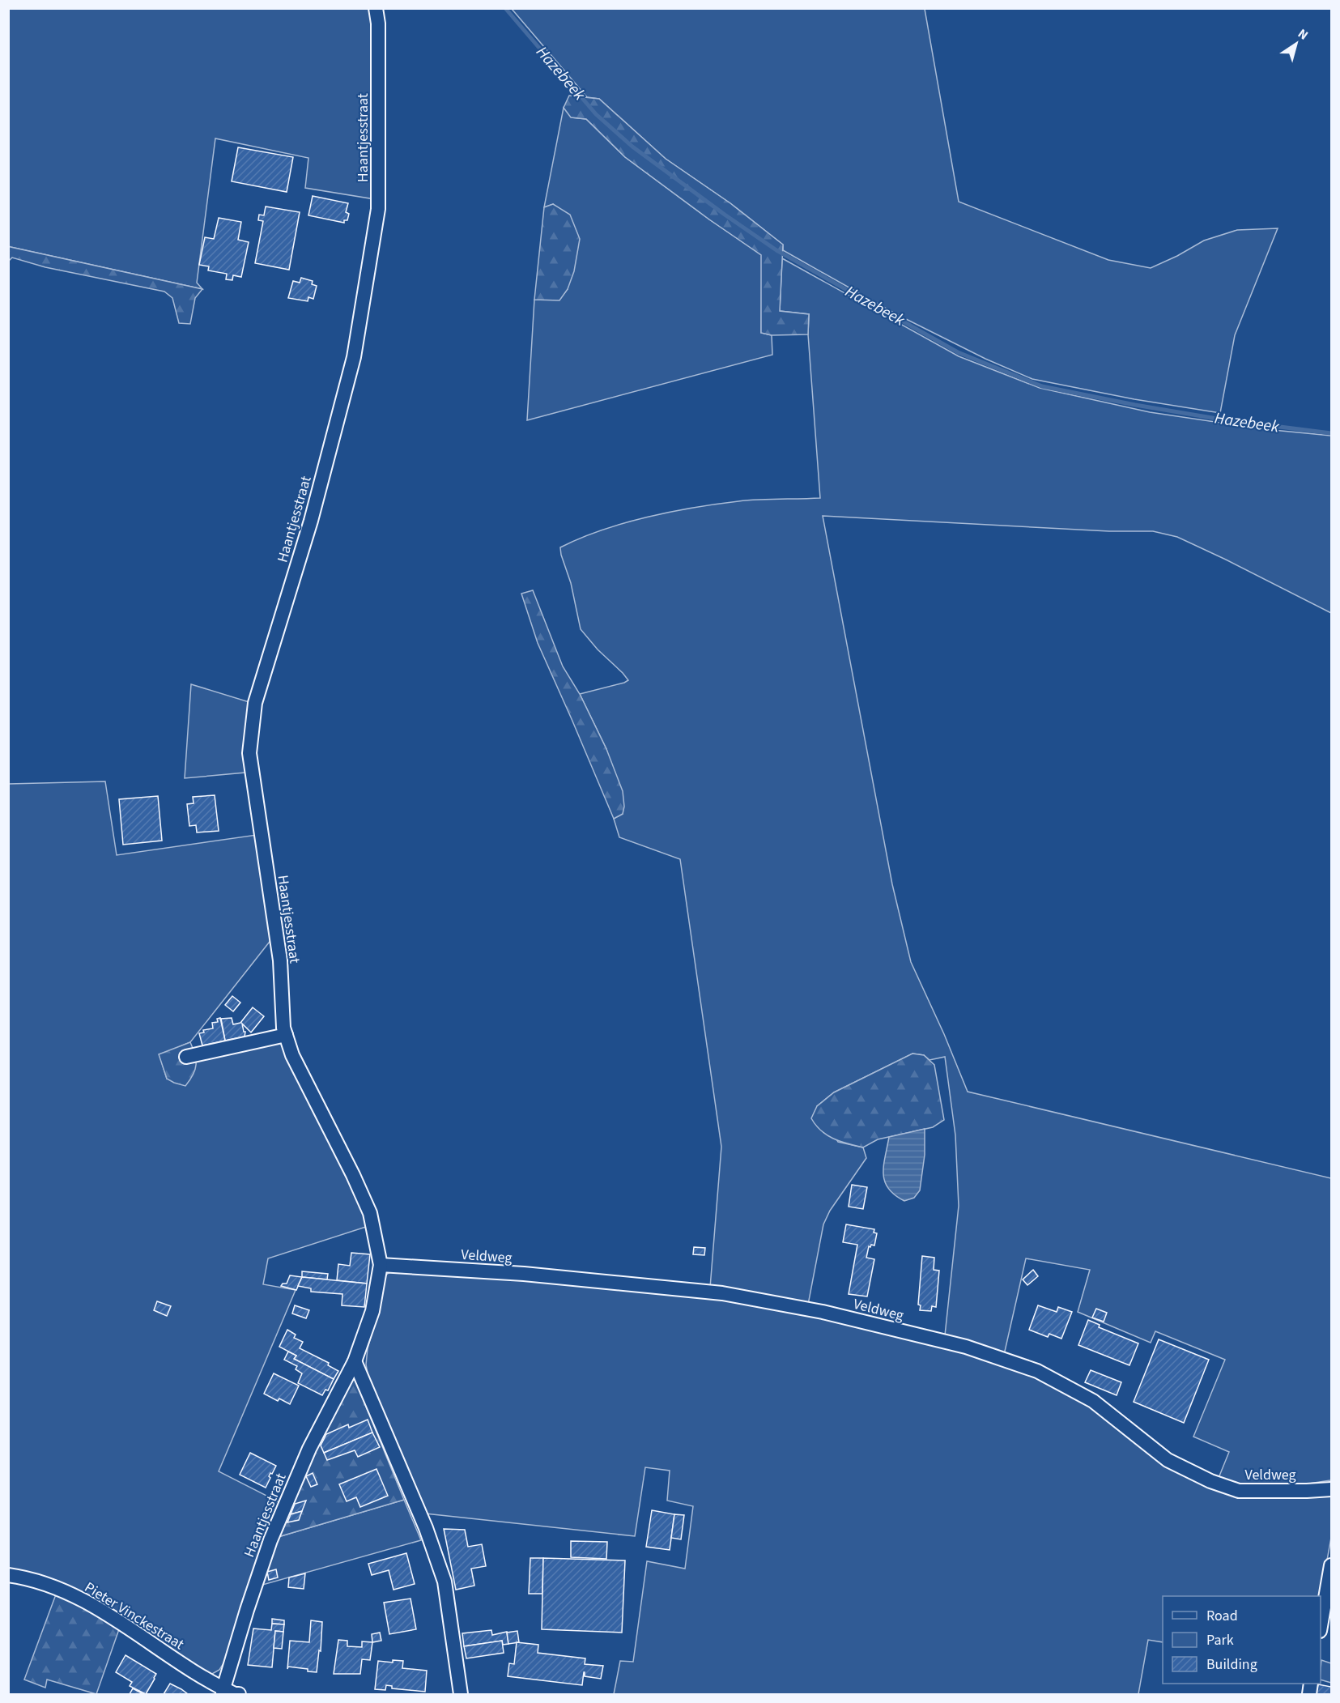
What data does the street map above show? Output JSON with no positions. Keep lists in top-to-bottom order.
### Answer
{
  "streets": {
    "street": ["Haantjesstraat", "Veldweg", "Pieter Vinckestraat"]
  },
  "crossings": [
    ["Haantjesstraat", "Veldweg"],
    ["Haantjesstraat", "Pieter Vinckestraat"]
  ],
  "water": ["Hazebeek"],
  "legend": ["Road", "Park", "Building"],
  "north": "top right"
}
